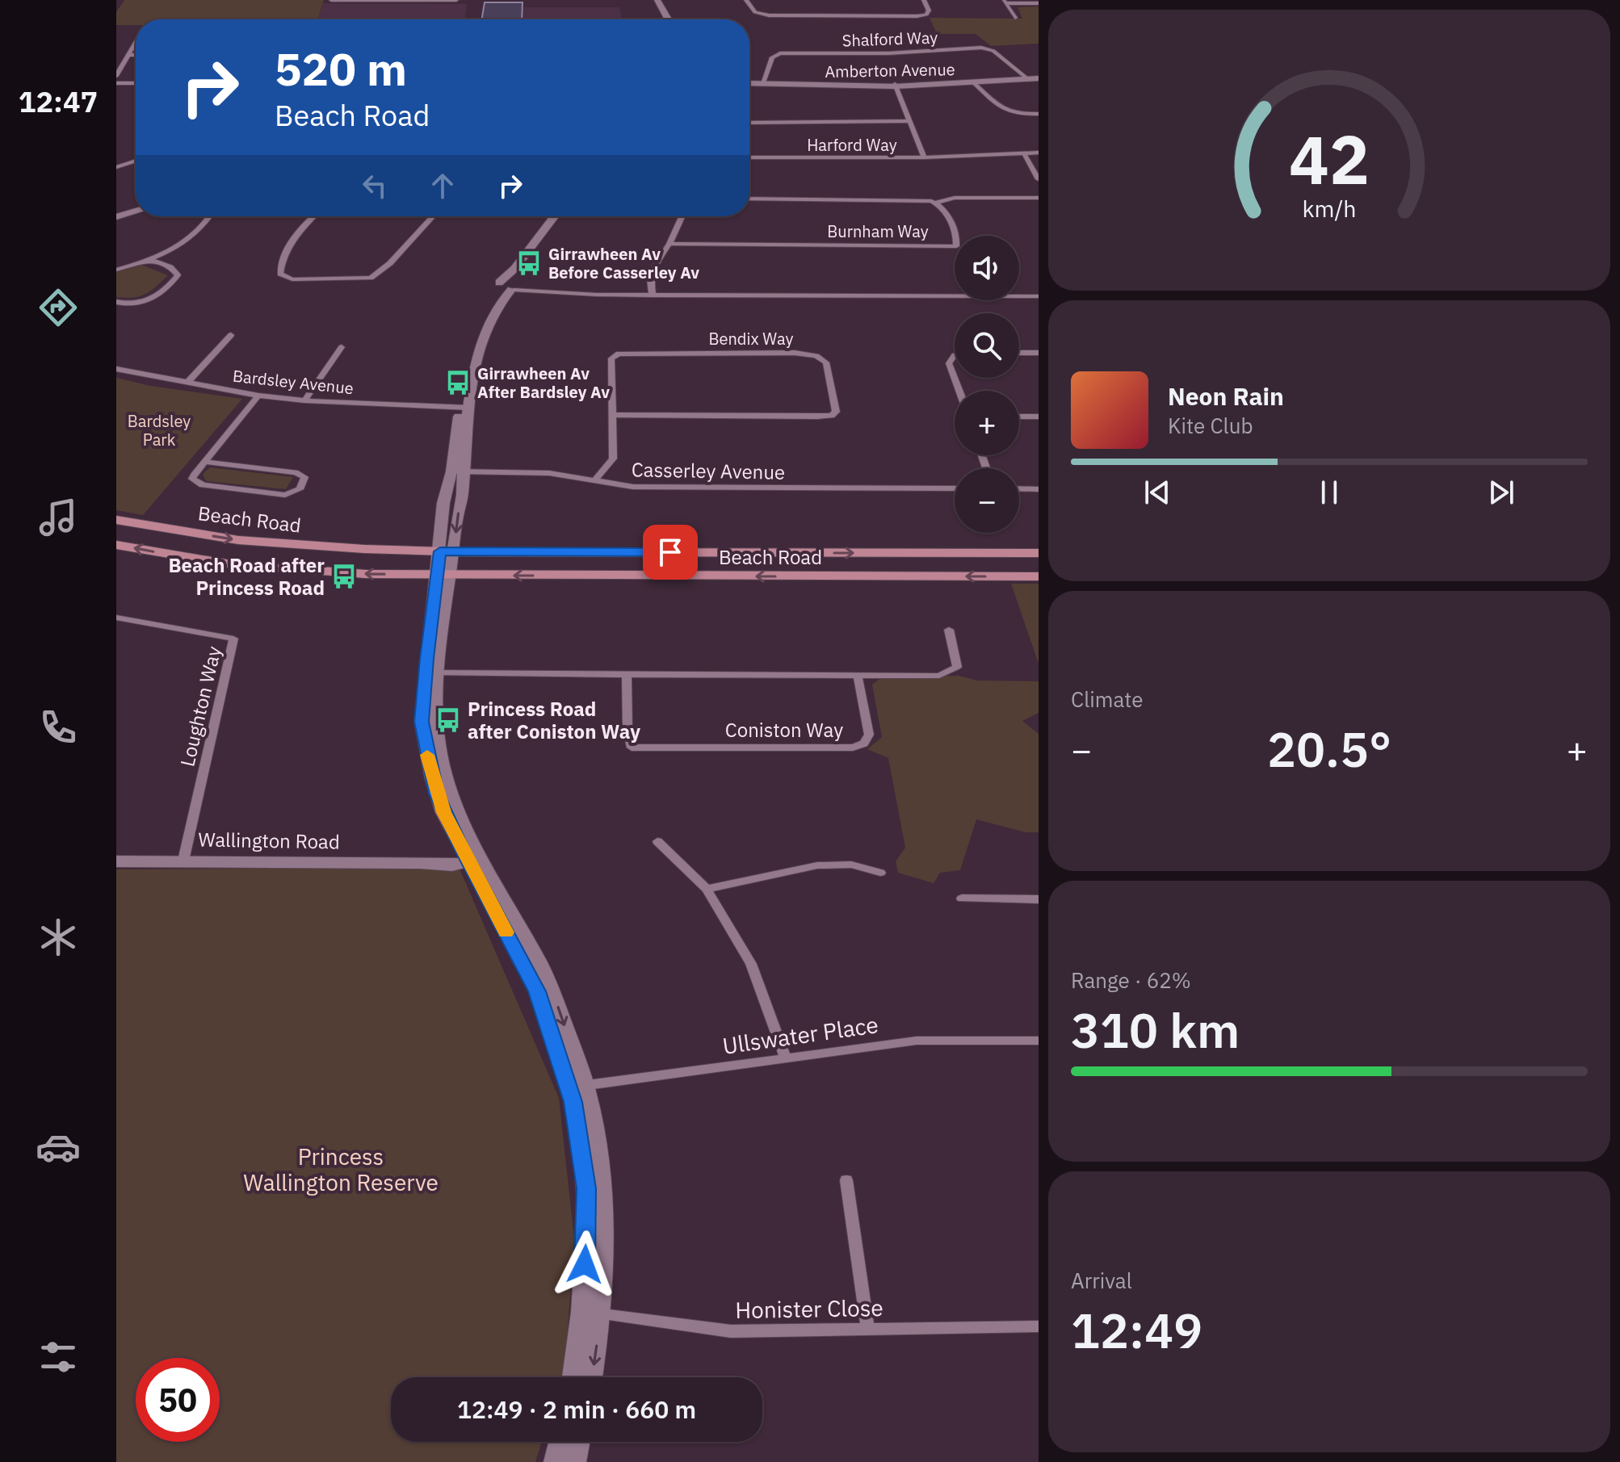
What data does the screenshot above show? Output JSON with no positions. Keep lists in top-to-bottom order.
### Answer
{
  "streets": {
    "main road": ["Amberton Avenue", "Beach Road", "Wallington Road"],
    "street": [
      "Shalford Way",
      "Harford Way",
      "Burnham Way",
      "Bendix Way",
      "Bardsley Avenue",
      "Casserley Avenue",
      "Loughton Way",
      "Coniston Way",
      "Ullswater Place",
      "Honister Close"
    ]
  },
  "crossings": [
    ["Shalford Way", "Amberton Avenue"],
    ["Amberton Avenue", "Harford Way"],
    ["Bendix Way", "Casserley Avenue"],
    ["Loughton Way", "Wallington Road"]
  ],
  "parks": ["Bardsley Park", "Princess Wallington Reserve"],
  "places": {
    "bus stop": [
      "Girrawheen Av Before Casserley Av",
      "Girrawheen Av After Bardsley Av",
      "Beach Road after Princess Road",
      "Princess Road after Coniston Way"
    ]
  },
  "page": {
    "tabs": "12:47",
    "turn": ["520 m", "Beach Road"],
    "map_buttons": ["+", "−"],
    "song": ["Neon Rain", "Kite Club"],
    "tile": [
      "Climate",
      ["Range · 62%", "310 km"],
      ["Arrival", "12:49"]
    ],
    "heat": ["−", "20.5°", "+"],
    "limit": "50",
    "trip": "12:49 · 2 min · 660 m",
    "gauge": ["42", "km/h"]
  }
}
